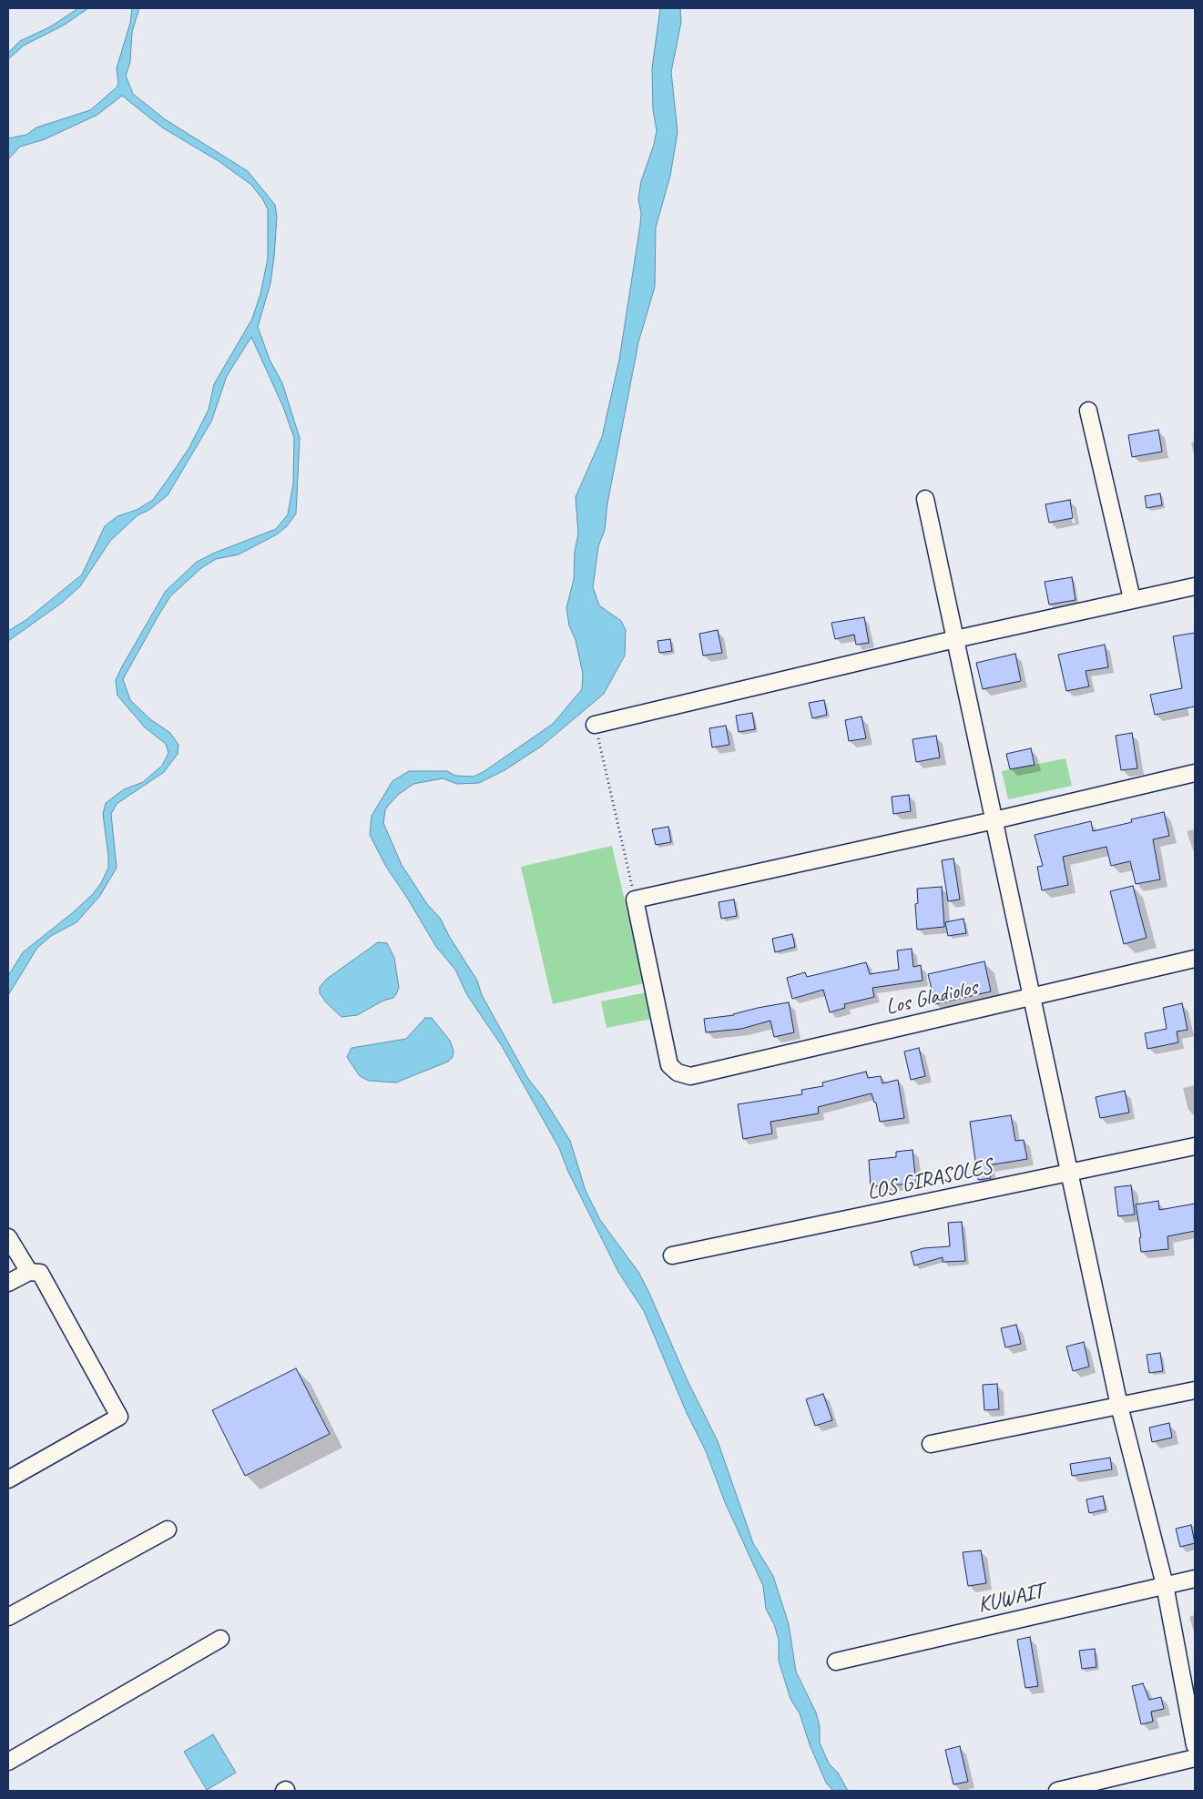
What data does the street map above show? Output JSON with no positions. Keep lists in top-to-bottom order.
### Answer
{
  "streets": {
    "street": ["Los Gladiolos", "LOS GIRASOLES", "KUWAIT"]
  }
}
